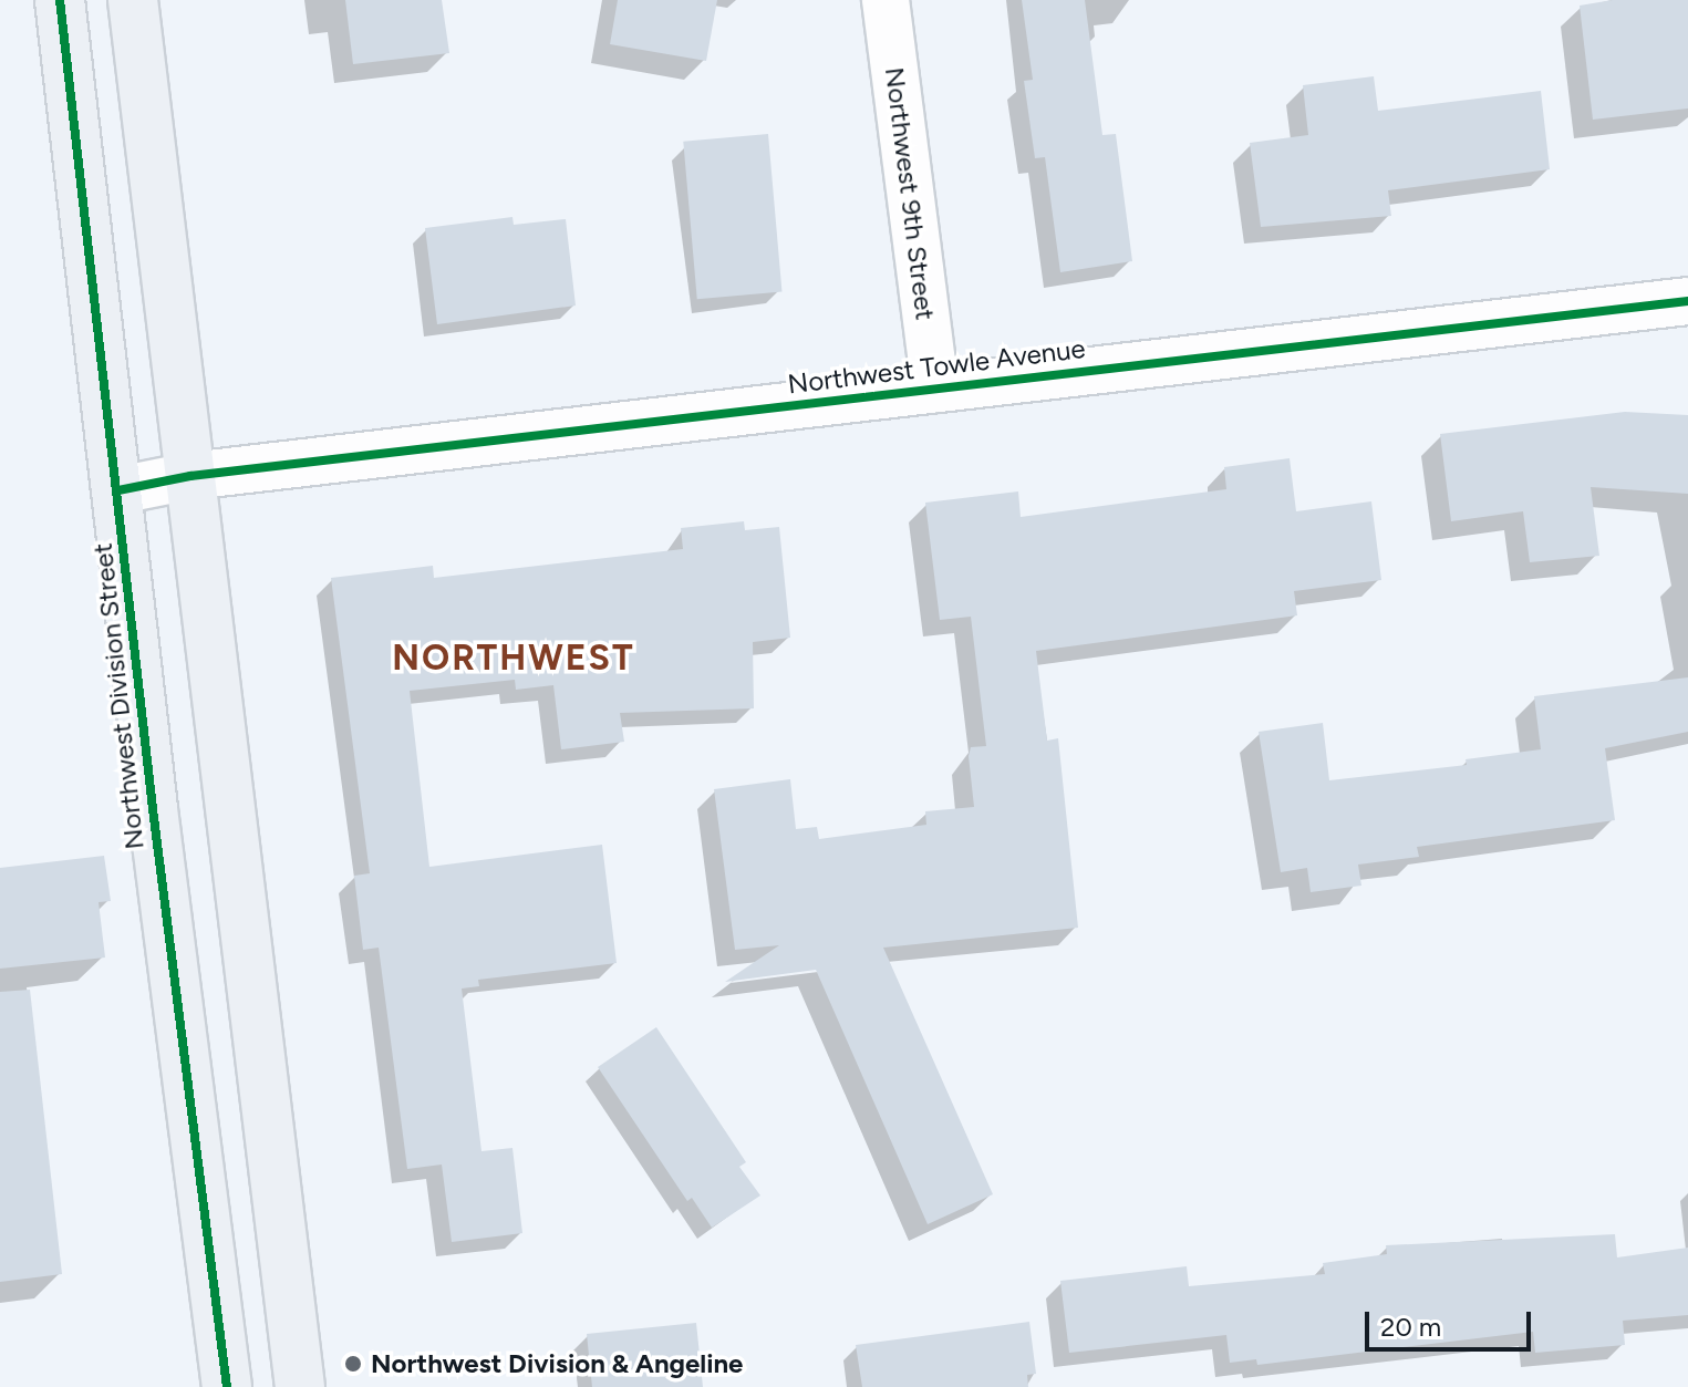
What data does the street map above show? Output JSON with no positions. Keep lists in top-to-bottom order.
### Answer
{
  "streets": {
    "main road": ["Northwest Division Street"],
    "street": ["Northwest 9th Street", "Northwest Towle Avenue"]
  },
  "crossings": [
    ["Northwest 9th Street", "Northwest Towle Avenue"],
    ["Northwest Towle Avenue", "Northwest Division Street"]
  ],
  "districts": ["NORTHWEST"],
  "places": ["Northwest Division & Angeline"],
  "scale_bar": "20 m"
}
